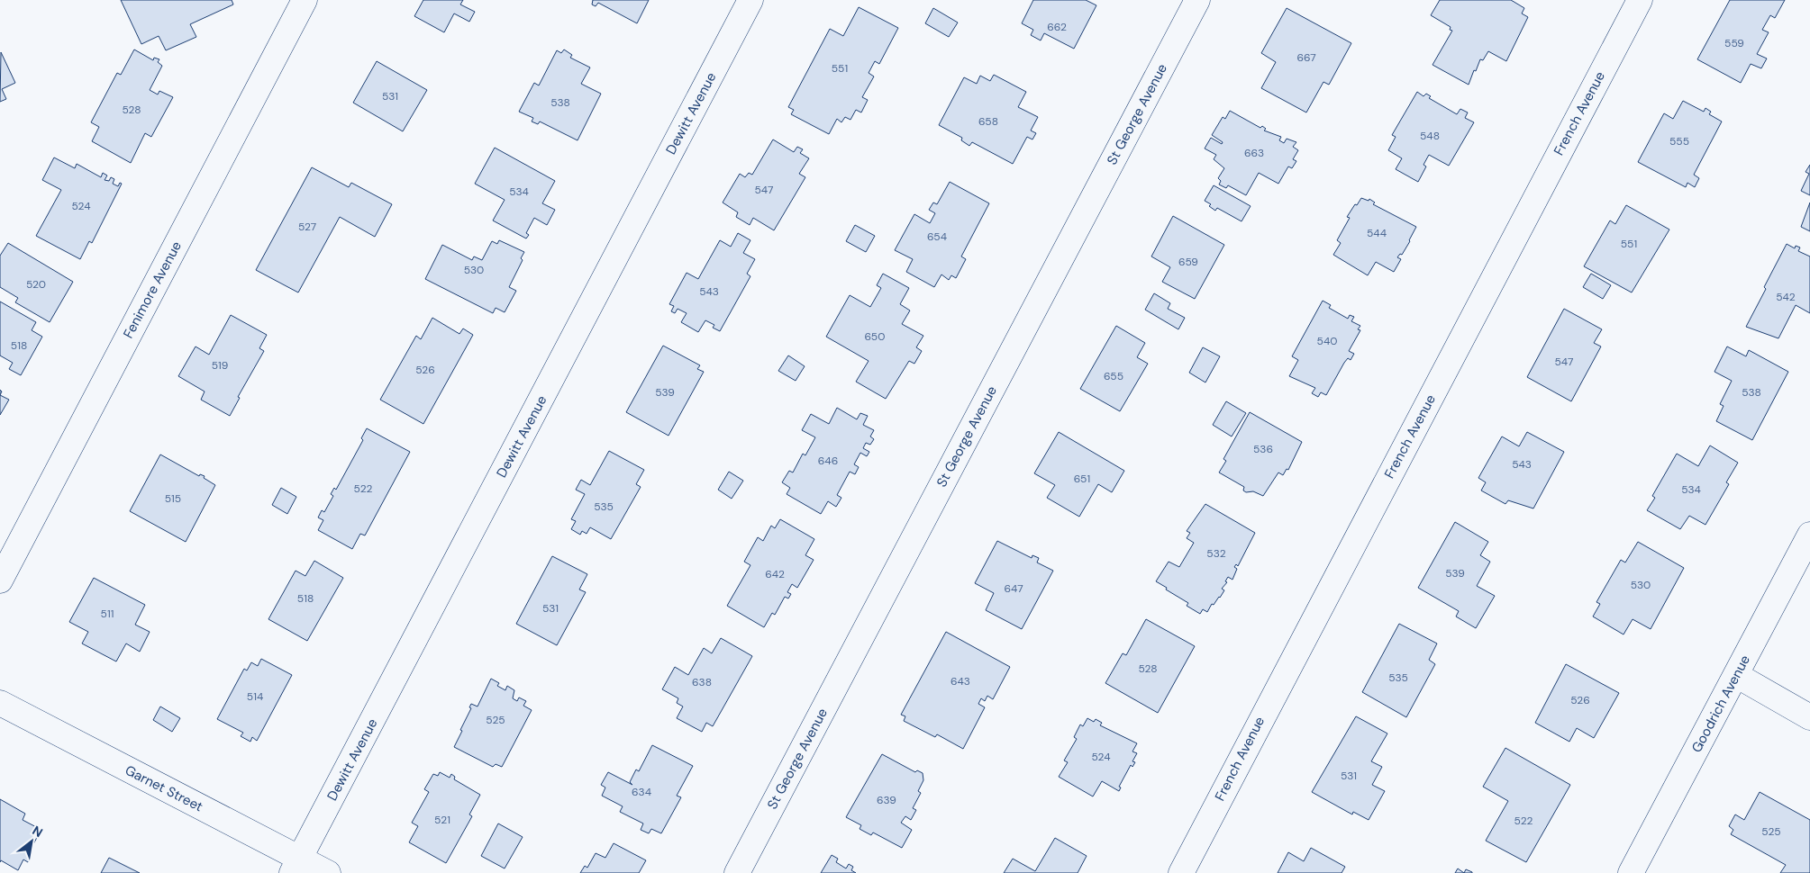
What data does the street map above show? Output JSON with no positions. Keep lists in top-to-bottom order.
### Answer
{
  "streets": {
    "street": [
      "Dewitt Avenue",
      "French Avenue",
      "St George Avenue",
      "Fenimore Avenue",
      "Goodrich Avenue",
      "Garnet Street"
    ]
  },
  "crossings": [
    ["Dewitt Avenue", "Garnet Street"]
  ],
  "house_numbers": [
    "662",
    "559",
    "667",
    "551",
    "531",
    "538",
    "528",
    "658",
    "548",
    "555",
    "663",
    "547",
    "534",
    "524",
    "527",
    "544",
    "654",
    "551",
    "659",
    "530",
    "520",
    "543",
    "542",
    "650",
    "540",
    "518",
    "547",
    "519",
    "526",
    "655",
    "539",
    "538",
    "536",
    "646",
    "543",
    "651",
    "522",
    "534",
    "515",
    "535",
    "532",
    "539",
    "642",
    "530",
    "647",
    "518",
    "531",
    "511",
    "528",
    "535",
    "643",
    "638",
    "514",
    "526",
    "525",
    "524",
    "531",
    "634",
    "639",
    "521",
    "522",
    "525"
  ],
  "north": "top right"
}
